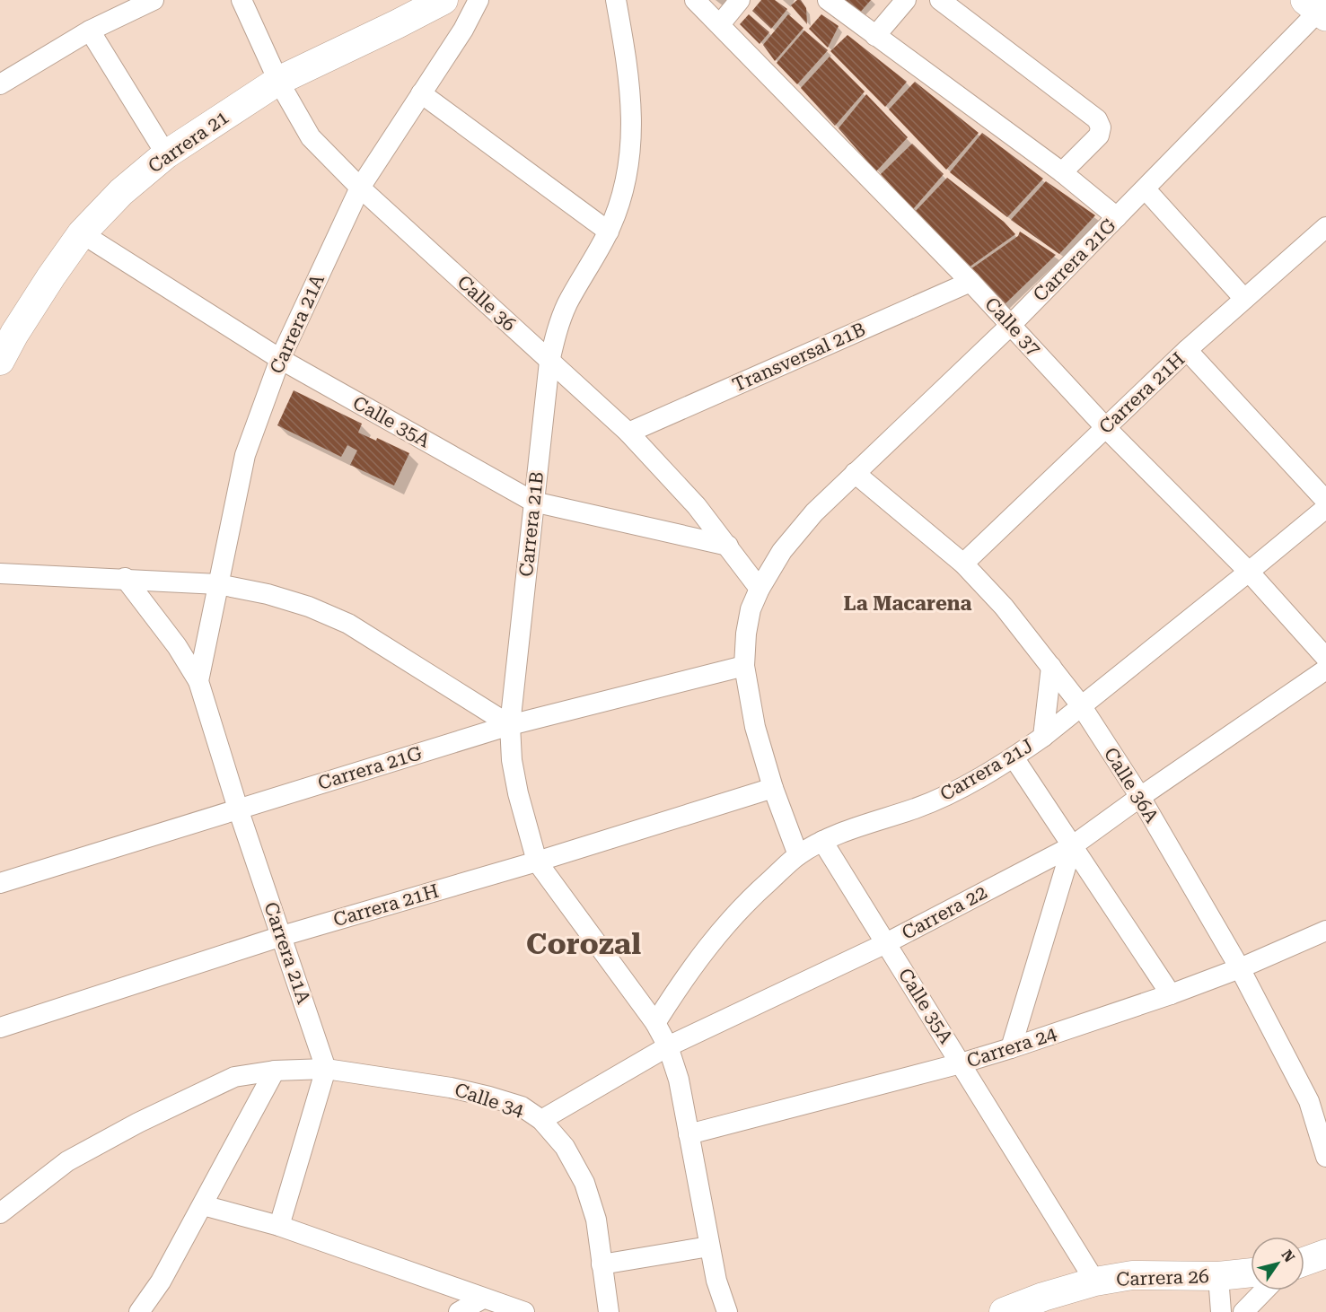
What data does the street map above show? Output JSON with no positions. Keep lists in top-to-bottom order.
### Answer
{
  "streets": {
    "street": [
      "Carrera 21",
      "Carrera 21G",
      "Calle 36",
      "Carrera 21A",
      "Calle 37",
      "Transversal 21B",
      "Carrera 21H",
      "Calle 35A",
      "Carrera 21B",
      "Carrera 21J",
      "Calle 36A",
      "Carrera 22",
      "Carrera 24",
      "Calle 34",
      "Carrera 26"
    ]
  },
  "crossings": [
    ["Carrera 21", "Calle 36"],
    ["Carrera 21", "Calle 35A"],
    ["Carrera 21G", "Calle 36"],
    ["Carrera 21G", "Carrera 21A"],
    ["Carrera 21G", "Calle 37"],
    ["Carrera 21G", "Carrera 21B"],
    ["Carrera 21G", "Calle 36A"],
    ["Calle 36", "Carrera 21A"],
    ["Calle 36", "Transversal 21B"],
    ["Calle 36", "Calle 35A"],
    ["Calle 36", "Carrera 21B"],
    ["Carrera 21A", "Carrera 21H"],
    ["Carrera 21A", "Calle 35A"],
    ["Carrera 21A", "Calle 34"],
    ["Calle 37", "Transversal 21B"],
    ["Calle 37", "Carrera 21H"],
    ["Calle 37", "Carrera 21J"],
    ["Carrera 21H", "Carrera 21B"],
    ["Carrera 21H", "Calle 36A"],
    ["Calle 35A", "Carrera 21B"],
    ["Calle 35A", "Carrera 21J"],
    ["Calle 35A", "Carrera 22"],
    ["Calle 35A", "Carrera 24"],
    ["Calle 35A", "Carrera 26"],
    ["Carrera 21B", "Carrera 21J"],
    ["Carrera 21B", "Carrera 22"],
    ["Carrera 21B", "Carrera 24"],
    ["Carrera 21J", "Calle 36A"],
    ["Calle 36A", "Carrera 22"],
    ["Calle 36A", "Carrera 24"],
    ["Carrera 22", "Calle 34"]
  ],
  "districts": ["La Macarena", "Corozal"],
  "north": "top right"
}
